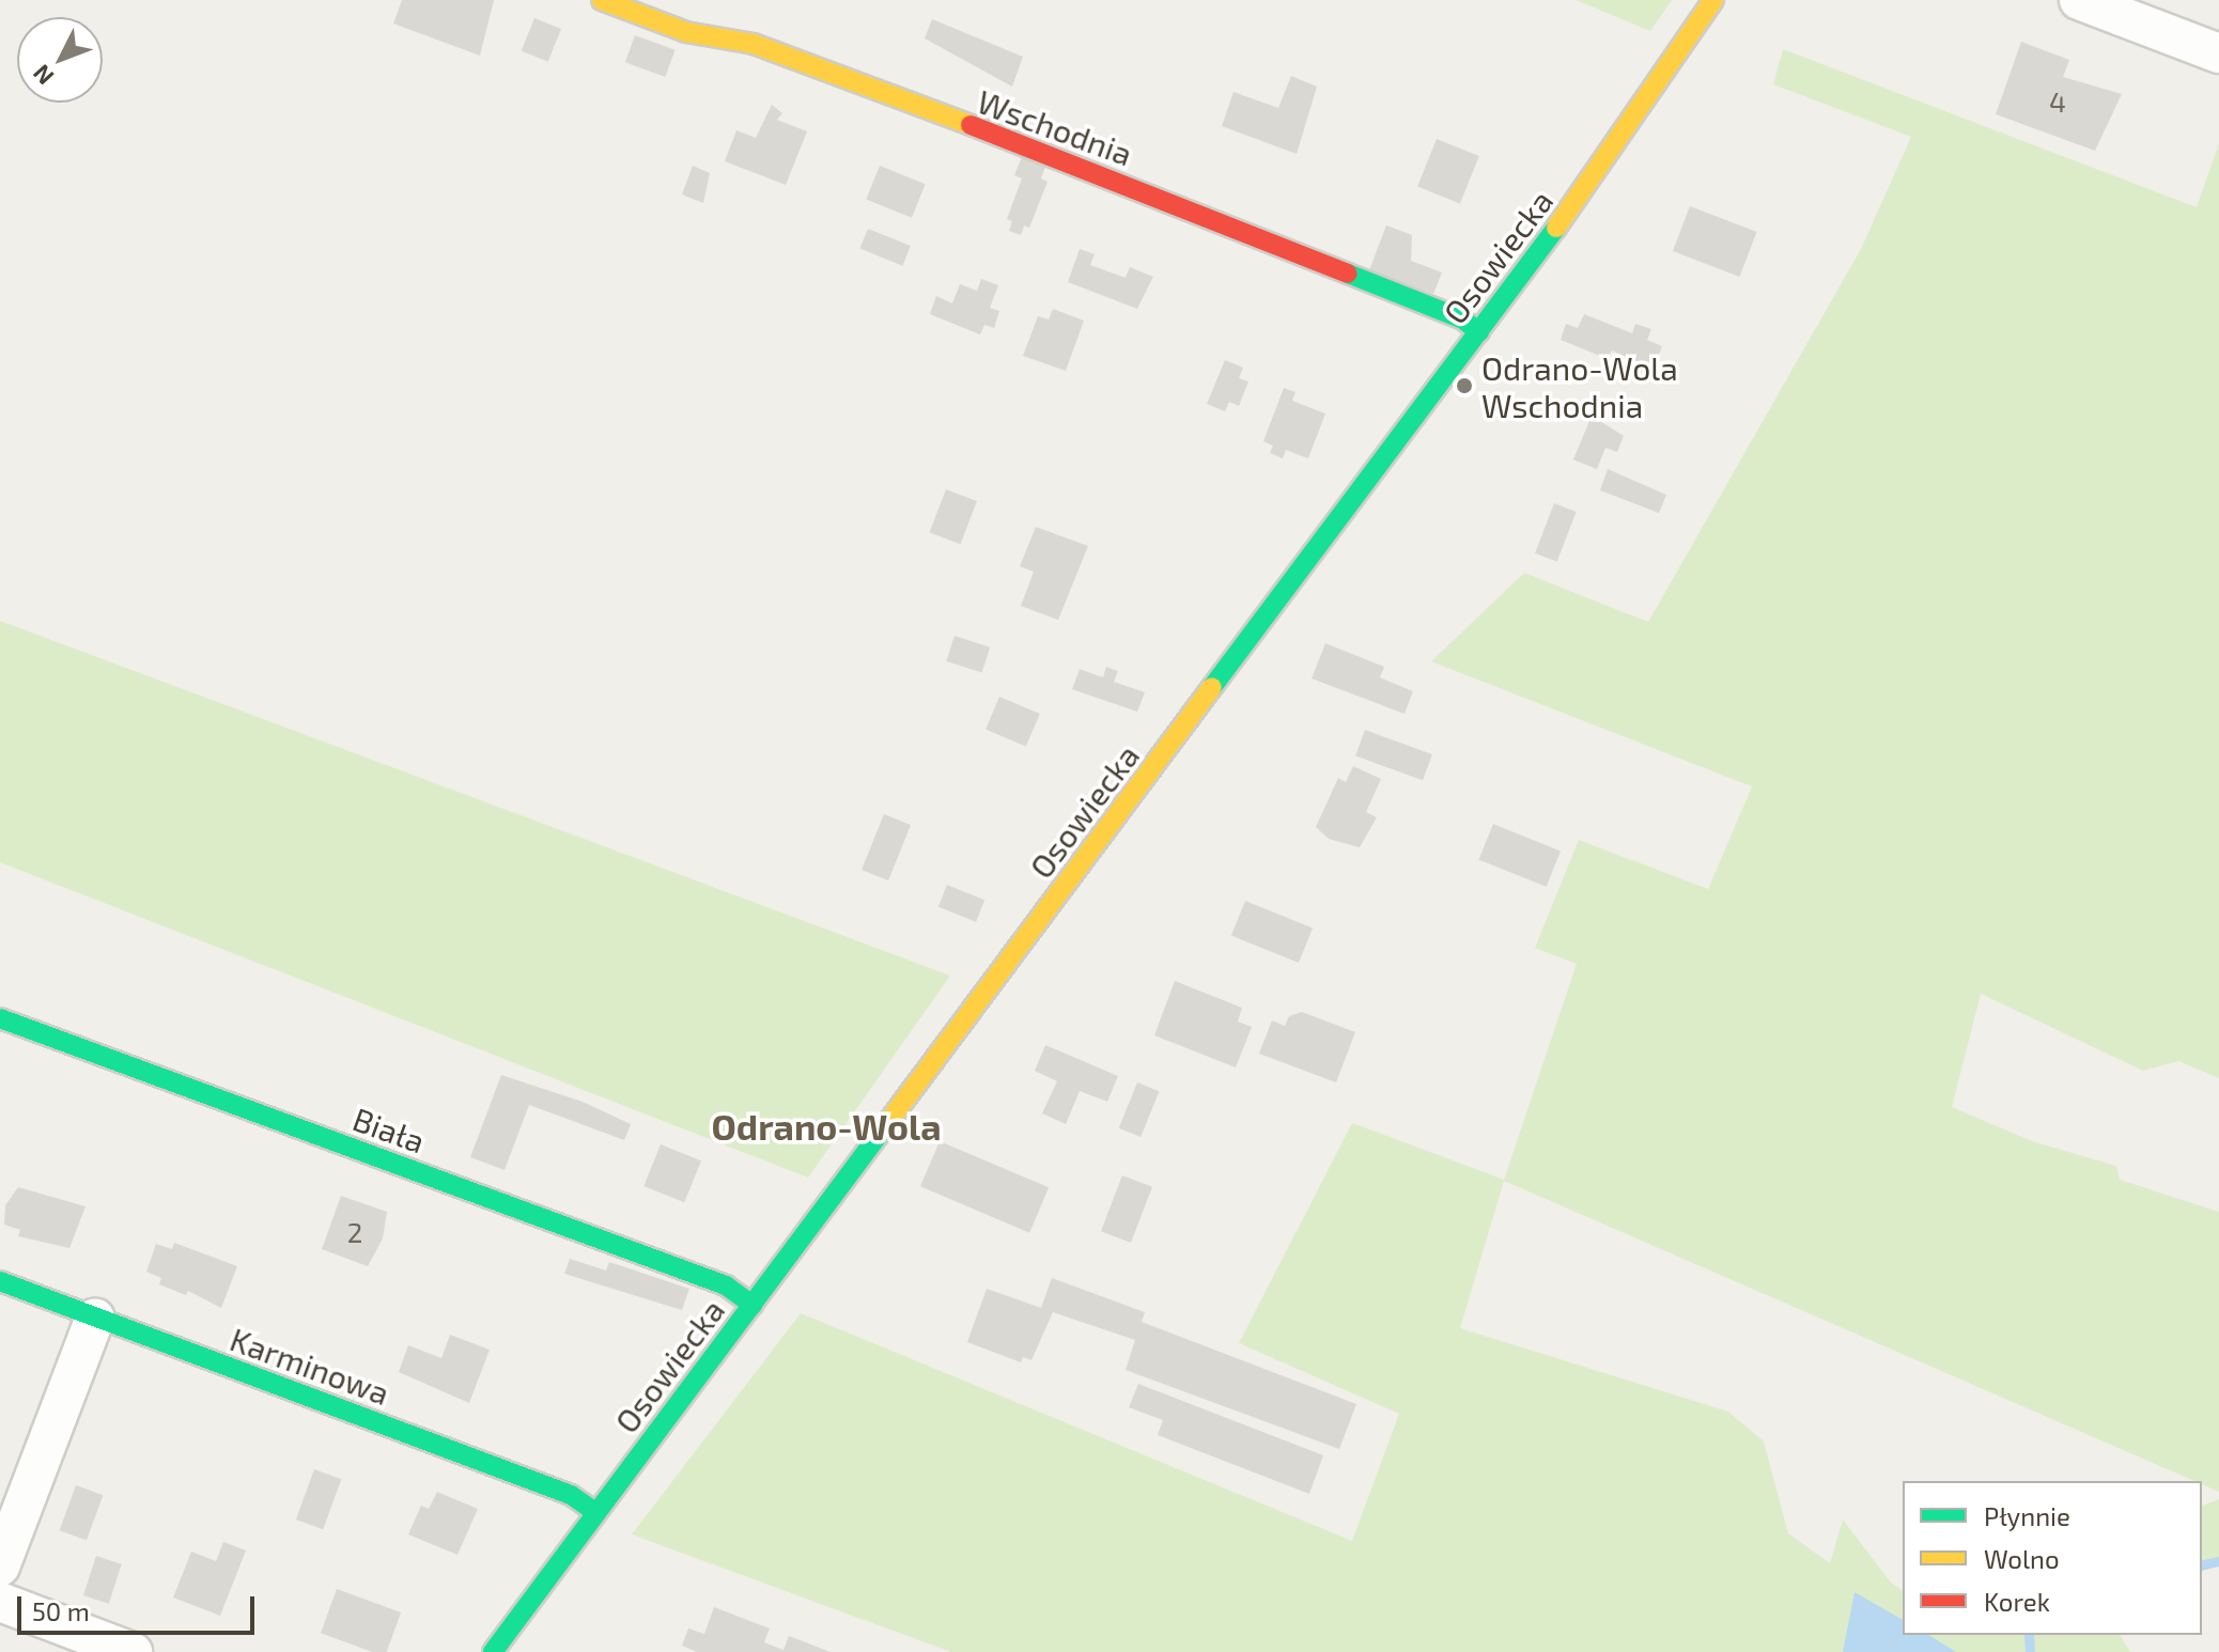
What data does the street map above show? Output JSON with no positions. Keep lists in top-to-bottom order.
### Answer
{
  "streets": {
    "street": [
      "Wschodnia",
      "Osowiecka",
      "Biała",
      "Karminowa"
    ]
  },
  "crossings": [
    ["Wschodnia", "Osowiecka"],
    ["Osowiecka", "Biała"],
    ["Osowiecka", "Karminowa"]
  ],
  "districts": ["Odrano-Wola"],
  "places": ["Odrano-Wola Wschodnia"],
  "house_numbers": ["4", "2"],
  "legend": ["Płynnie", "Wolno", "Korek"],
  "scale_bar": "50 m",
  "north": "bottom left"
}
